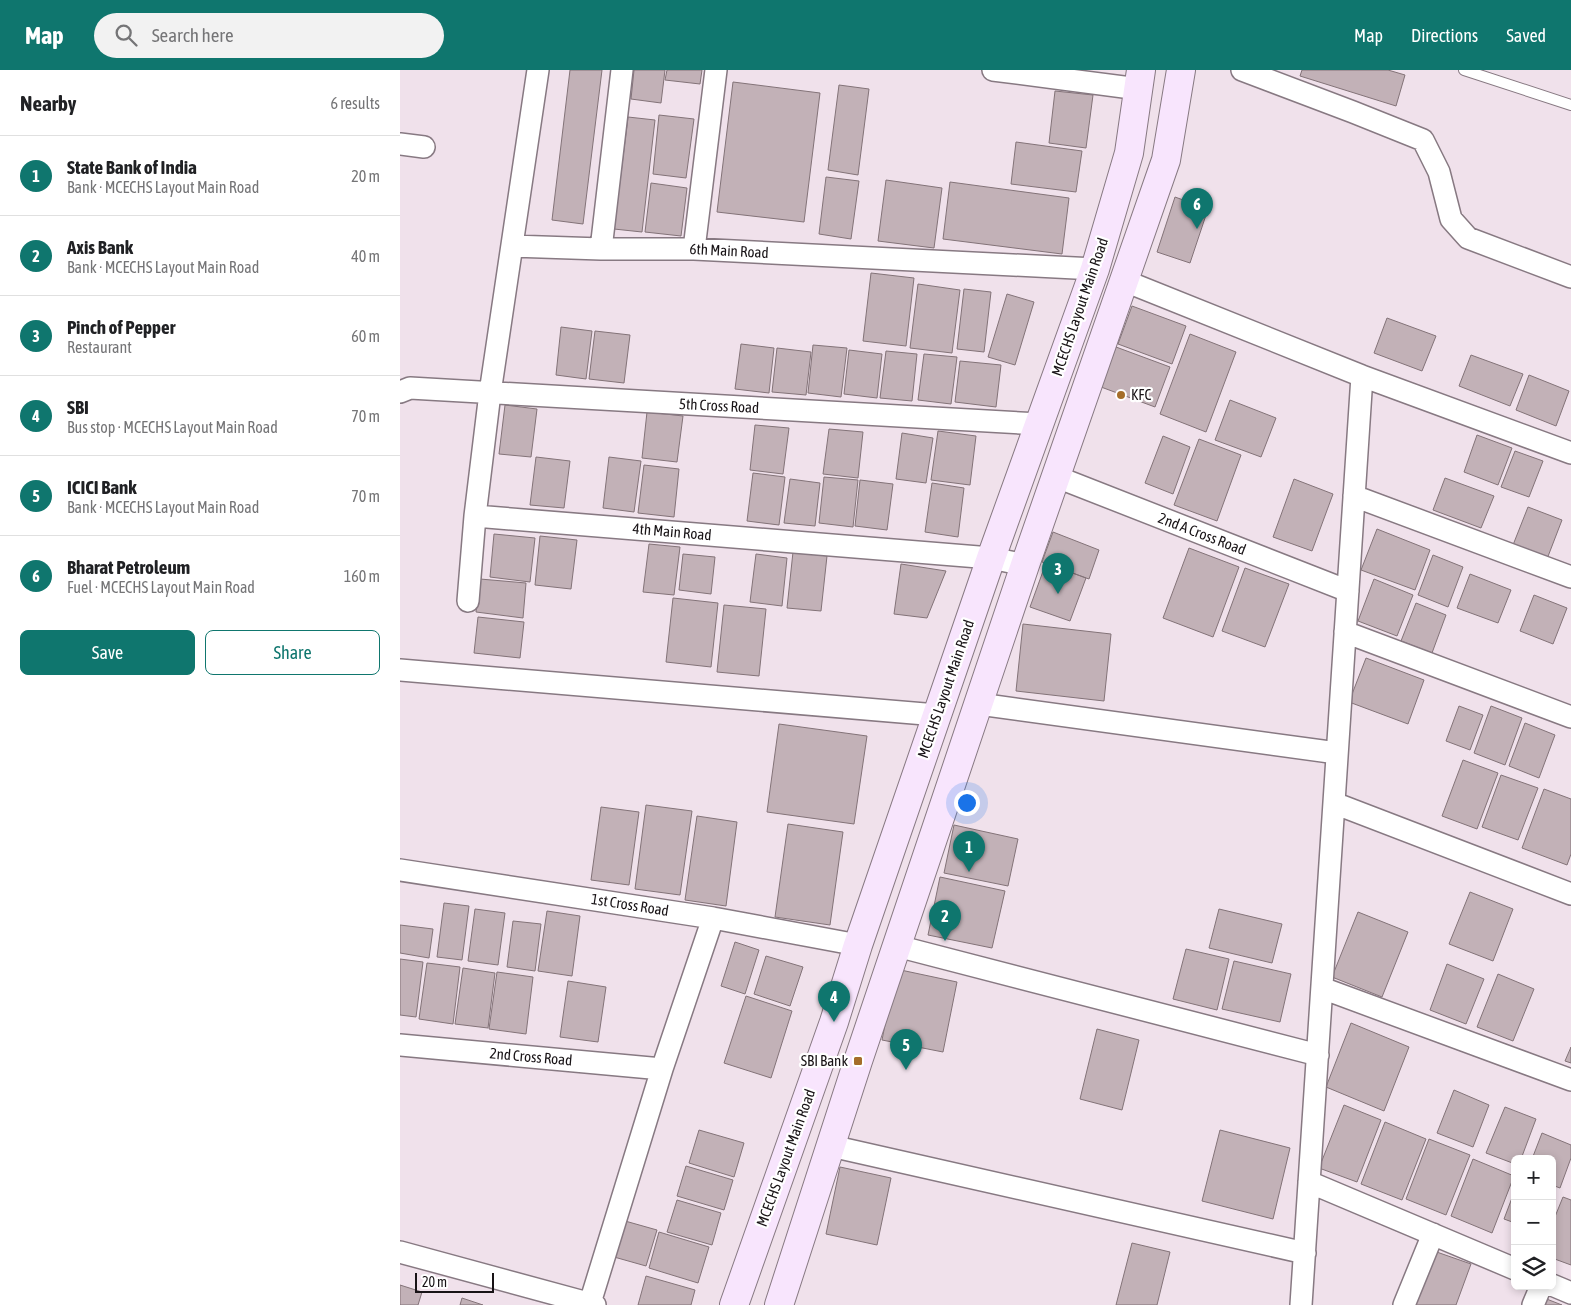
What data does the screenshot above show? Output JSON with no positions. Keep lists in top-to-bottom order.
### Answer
{
  "streets": {
    "main road": ["MCECHS Layout Main Road"],
    "street": [
      "6th Main Road",
      "5th Cross Road",
      "4th Main Road",
      "2nd A Cross Road",
      "1st Cross Road",
      "2nd Cross Road"
    ]
  },
  "crossings": [
    ["6th Main Road", "MCECHS Layout Main Road"],
    ["MCECHS Layout Main Road", "5th Cross Road"],
    ["MCECHS Layout Main Road", "4th Main Road"],
    ["MCECHS Layout Main Road", "1st Cross Road"]
  ],
  "places": {
    "other": ["KFC"],
    "transit": ["SBI Bank"]
  },
  "scale_bar": "20 m",
  "page": {
    "header": "Map",
    "search": "Search here",
    "nav": ["Map", "Directions", "Saved"],
    "heading": ["Nearby", "6 results"],
    "list": [
      {
        "mark": "1",
        "name": "State Bank of India",
        "note": "Bank · MCECHS Layout Main Road",
        "value": "20 m"
      },
      {
        "mark": "2",
        "name": "Axis Bank",
        "note": "Bank · MCECHS Layout Main Road",
        "value": "40 m"
      },
      {
        "mark": "3",
        "name": "Pinch of Pepper",
        "note": "Restaurant",
        "value": "60 m"
      },
      {
        "mark": "4",
        "name": "SBI",
        "note": "Bus stop · MCECHS Layout Main Road",
        "value": "70 m"
      },
      {
        "mark": "5",
        "name": "ICICI Bank",
        "note": "Bank · MCECHS Layout Main Road",
        "value": "70 m"
      },
      {
        "mark": "6",
        "name": "Bharat Petroleum",
        "note": "Fuel · MCECHS Layout Main Road",
        "value": "160 m"
      }
    ],
    "pins": [
      "6",
      "3",
      "1",
      "2",
      "4",
      "5"
    ],
    "buttons": ["Save", "Share"],
    "map_buttons": ["+", "−"],
    "scale": "20 m"
  }
}
